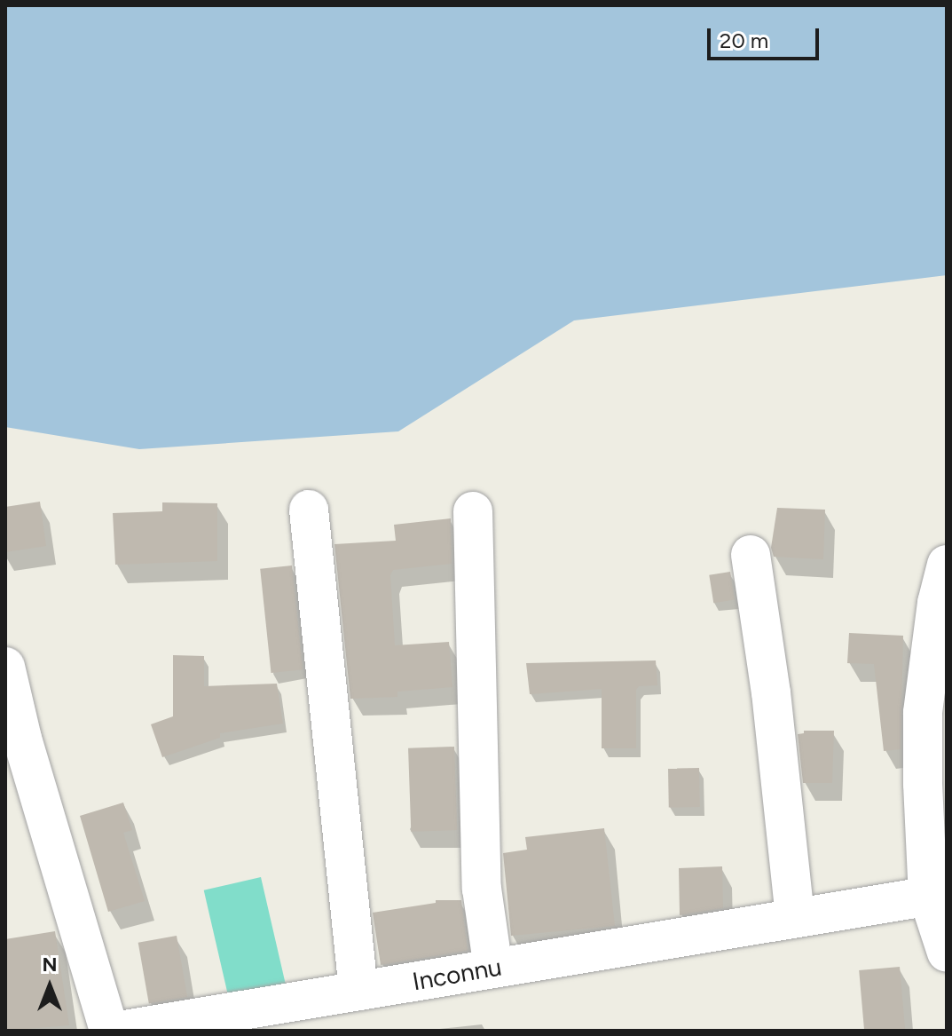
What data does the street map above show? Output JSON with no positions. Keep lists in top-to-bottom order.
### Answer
{
  "streets": {
    "street": ["Inconnu"]
  },
  "scale_bar": "20 m",
  "north": "top"
}
